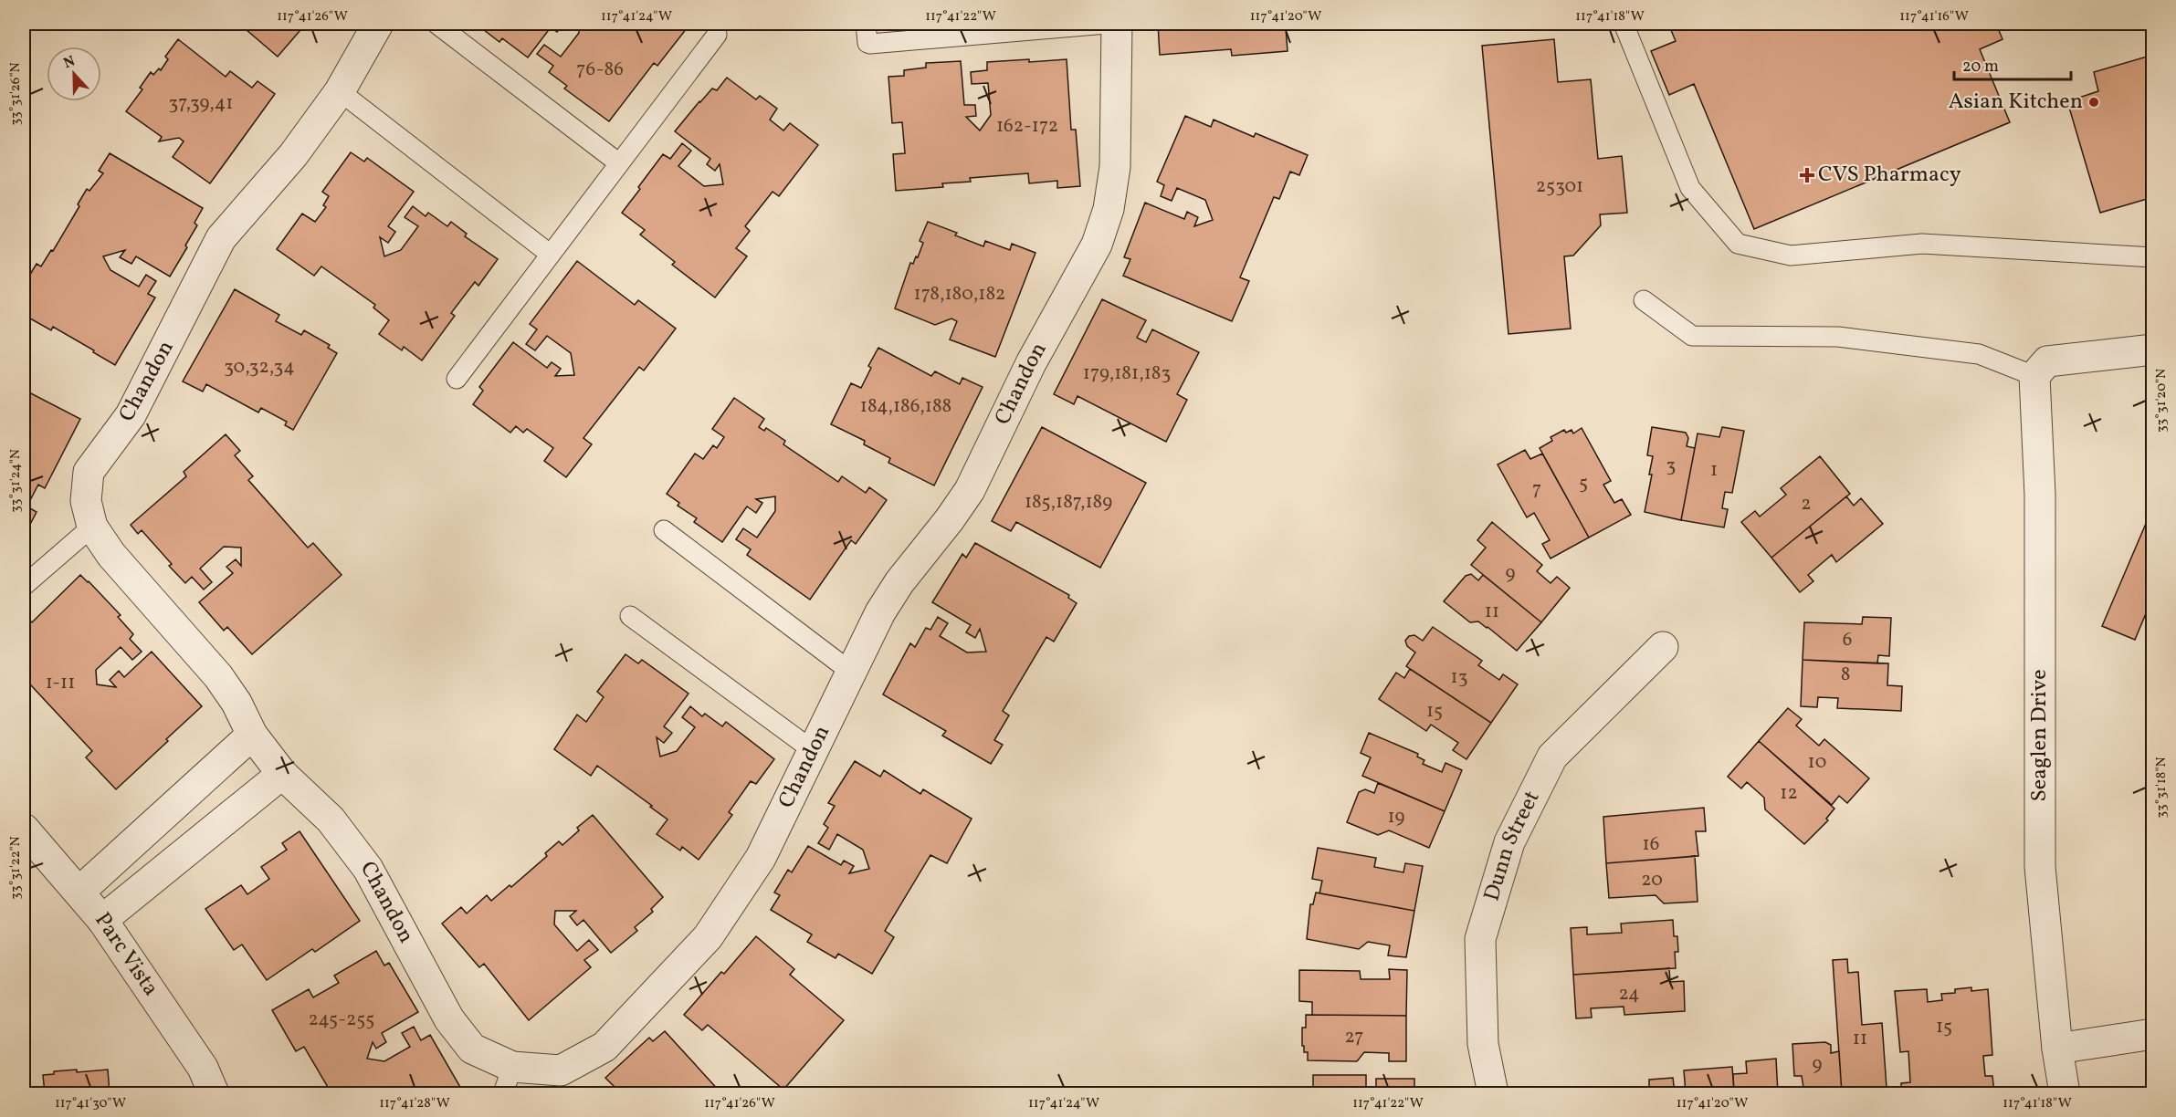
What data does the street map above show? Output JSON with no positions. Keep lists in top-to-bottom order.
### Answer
{
  "streets": {
    "street": [
      "Chandon",
      "Seaglen Drive",
      "Dunn Street",
      "Parc Vista"
    ]
  },
  "places": {
    "other": ["Asian Kitchen"],
    "health": ["CVS Pharmacy"]
  },
  "house_numbers": [
    "76-86",
    "37,39,41",
    "162-172",
    "25301",
    "178,180,182",
    "30,32,34",
    "179,181,183",
    "184,186,188",
    "3",
    "1",
    "5",
    "7",
    "185,187,189",
    "2",
    "9",
    "11",
    "6",
    "8",
    "13",
    "1-11",
    "15",
    "10",
    "12",
    "19",
    "16",
    "20",
    "24",
    "245-255",
    "15",
    "27",
    "11",
    "9"
  ],
  "scale_bar": "20 m",
  "north": "top",
  "coordinates": [
    "117°41'26\"W",
    "117°41'24\"W",
    "117°41'22\"W",
    "117°41'20\"W",
    "117°41'18\"W",
    "117°41'16\"W",
    "33°31'26\"N",
    "33°31'20\"N",
    "33°31'24\"N",
    "33°31'18\"N",
    "33°31'22\"N",
    "117°41'30\"W",
    "117°41'28\"W"
  ]
}
